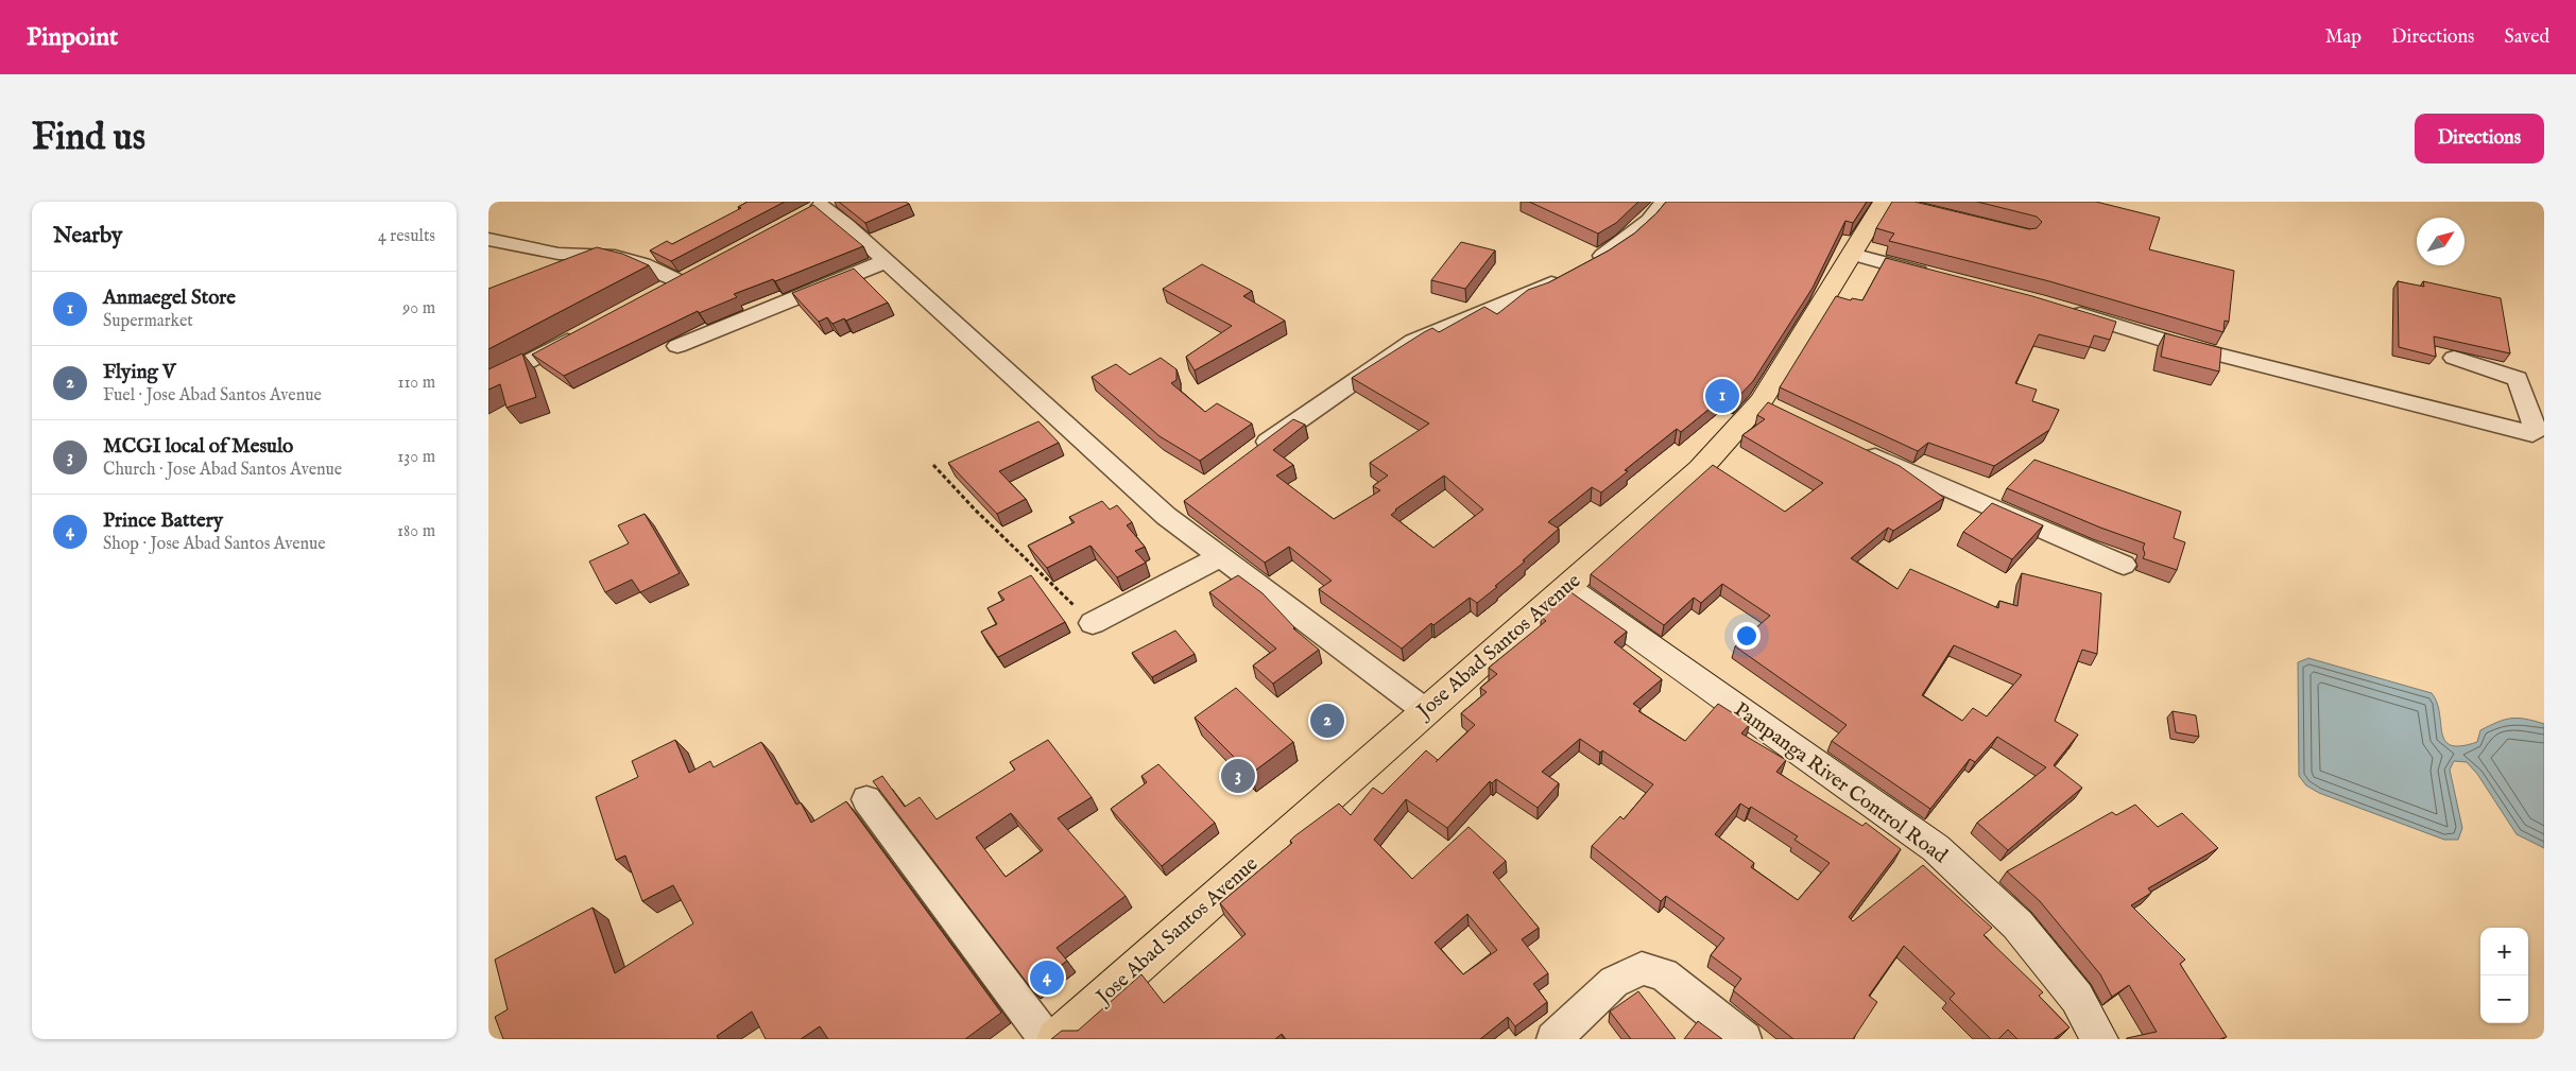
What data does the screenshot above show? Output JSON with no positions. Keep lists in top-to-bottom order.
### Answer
{
  "streets": {
    "highway": ["Jose Abad Santos Avenue"],
    "main road": ["Pampanga River Control Road"]
  },
  "crossings": [
    ["Jose Abad Santos Avenue", "Pampanga River Control Road"]
  ],
  "north": "top right",
  "page": {
    "header": "Pinpoint",
    "nav": ["Map", "Directions", "Saved"],
    "buttons": "Directions",
    "title": "Find us",
    "heading": ["Nearby", "4 results"],
    "list": [
      {
        "mark": "1",
        "name": "Anmaegel Store",
        "note": "Supermarket",
        "value": "90 m"
      },
      {
        "mark": "2",
        "name": "Flying V",
        "note": "Fuel · Jose Abad Santos Avenue",
        "value": "110 m"
      },
      {
        "mark": "3",
        "name": "MCGI local of Mesulo",
        "note": "Church · Jose Abad Santos Avenue",
        "value": "130 m"
      },
      {
        "mark": "4",
        "name": "Prince Battery",
        "note": "Shop · Jose Abad Santos Avenue",
        "value": "180 m"
      }
    ],
    "pins": [
      "1",
      "2",
      "3",
      "4"
    ],
    "map_buttons": ["+", "−"]
  }
}
